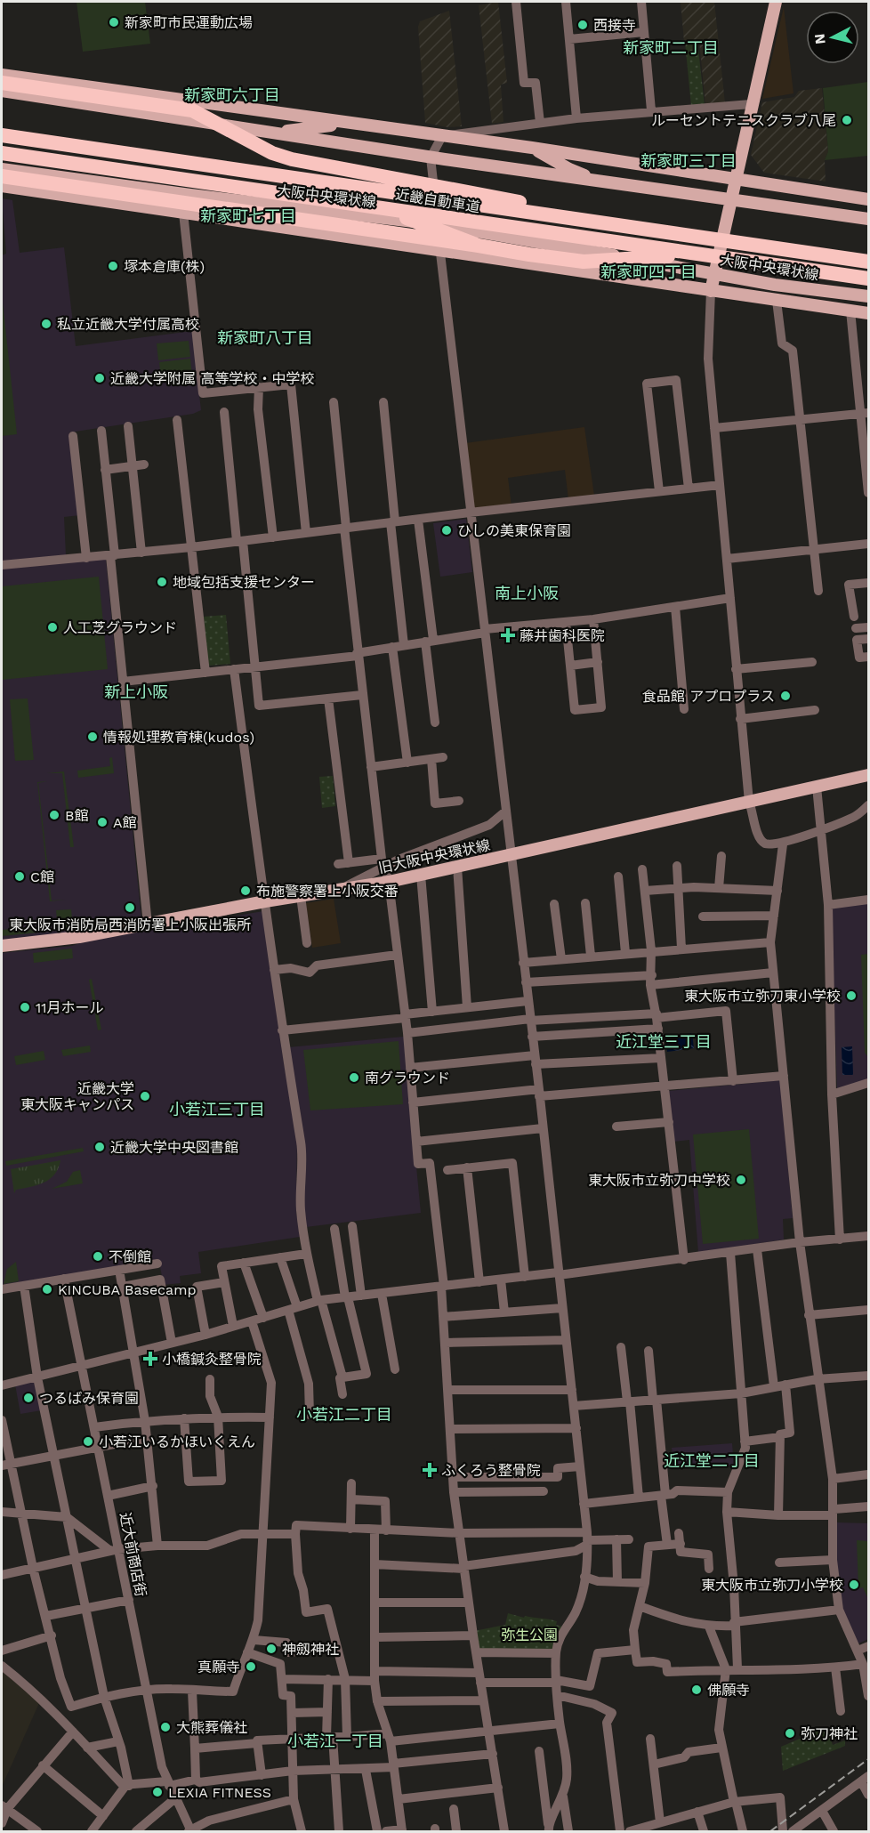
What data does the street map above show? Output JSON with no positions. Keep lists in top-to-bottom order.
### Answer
{
  "streets": {
    "highway": ["近畿自動車道"],
    "main road": ["大阪中央環状線", "旧大阪中央環状線"],
    "street": ["近大前商店街"]
  },
  "districts": [
    "新家町二丁目",
    "新家町六丁目",
    "新家町三丁目",
    "新家町七丁目",
    "新家町四丁目",
    "新家町八丁目",
    "南上小阪",
    "新上小阪",
    "近江堂三丁目",
    "小若江三丁目",
    "小若江二丁目",
    "近江堂二丁目",
    "小若江一丁目"
  ],
  "parks": ["弥生公園"],
  "places": {
    "other": [
      "新家町市民運動広場",
      "西接寺",
      "ルーセントテニスクラブ八尾",
      "塚本倉庫(株)",
      "私立近畿大学付属高校",
      "近畿大学附属 高等学校・中学校",
      "ひしの美東保育園",
      "地域包括支援センター",
      "人工芝グラウンド",
      "食品館 アプロプラス",
      "情報処理教育棟(kudos)",
      "B館",
      "A館",
      "C館",
      "布施警察署上小阪交番",
      "東大阪市消防局西消防署上小阪出張所",
      "東大阪市立弥刀東小学校",
      "11月ホール",
      "南グラウンド",
      "近畿大学 東大阪キャンパス",
      "近畿大学中央図書館",
      "東大阪市立弥刀中学校",
      "不倒館",
      "KINCUBA Basecamp",
      "つるばみ保育園",
      "小若江いるかほいくえん",
      "東大阪市立弥刀小学校",
      "神劔神社",
      "真願寺",
      "佛願寺",
      "大熊葬儀社",
      "弥刀神社",
      "LEXIA FITNESS"
    ],
    "health": ["藤井歯科医院", "小橋鍼灸整骨院", "ふくろう整骨院"]
  },
  "north": "left"
}
